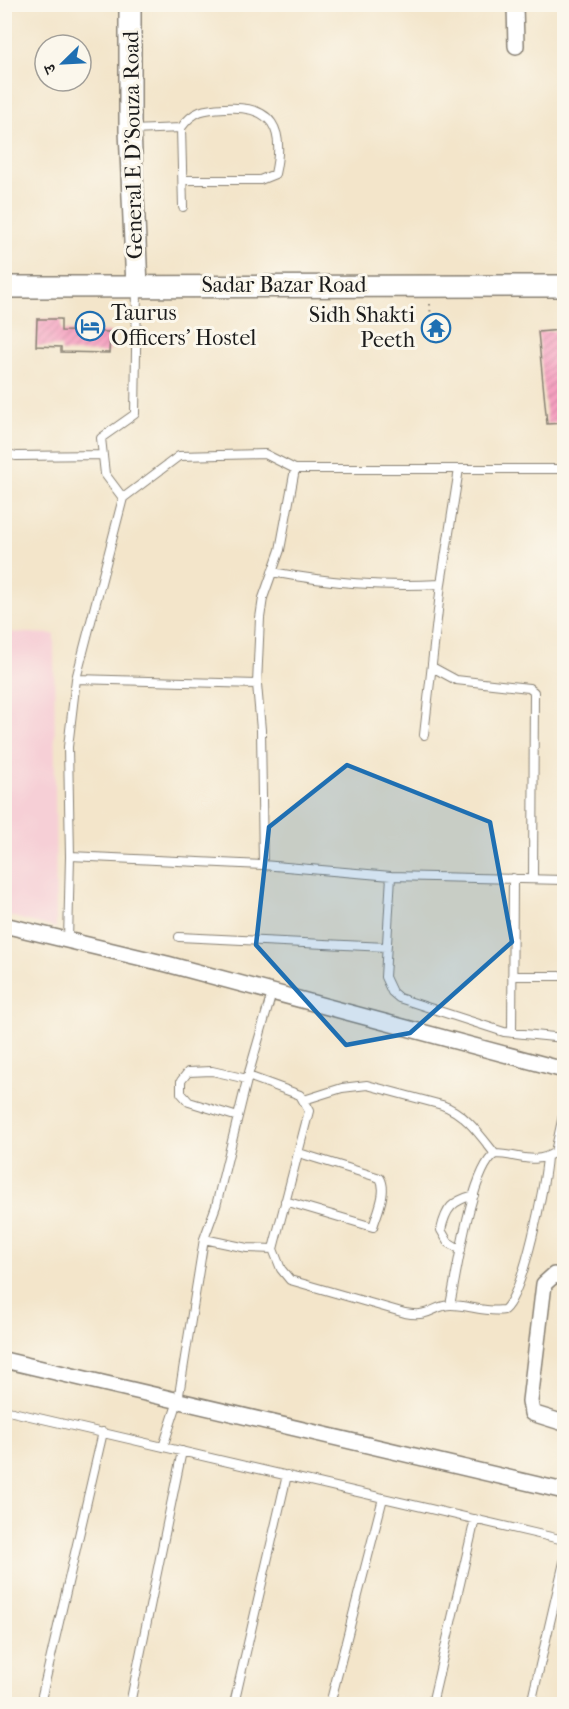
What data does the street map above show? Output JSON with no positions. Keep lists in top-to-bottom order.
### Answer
{
  "streets": {
    "street": ["General E D'Souza Road", "Sadar Bazar Road"]
  },
  "crossings": [
    ["General E D'Souza Road", "Sadar Bazar Road"]
  ],
  "places": {
    "hotel": ["Taurus Officers' Hostel"],
    "temple": ["Sidh Shakti Peeth"]
  },
  "north": "bottom left"
}
